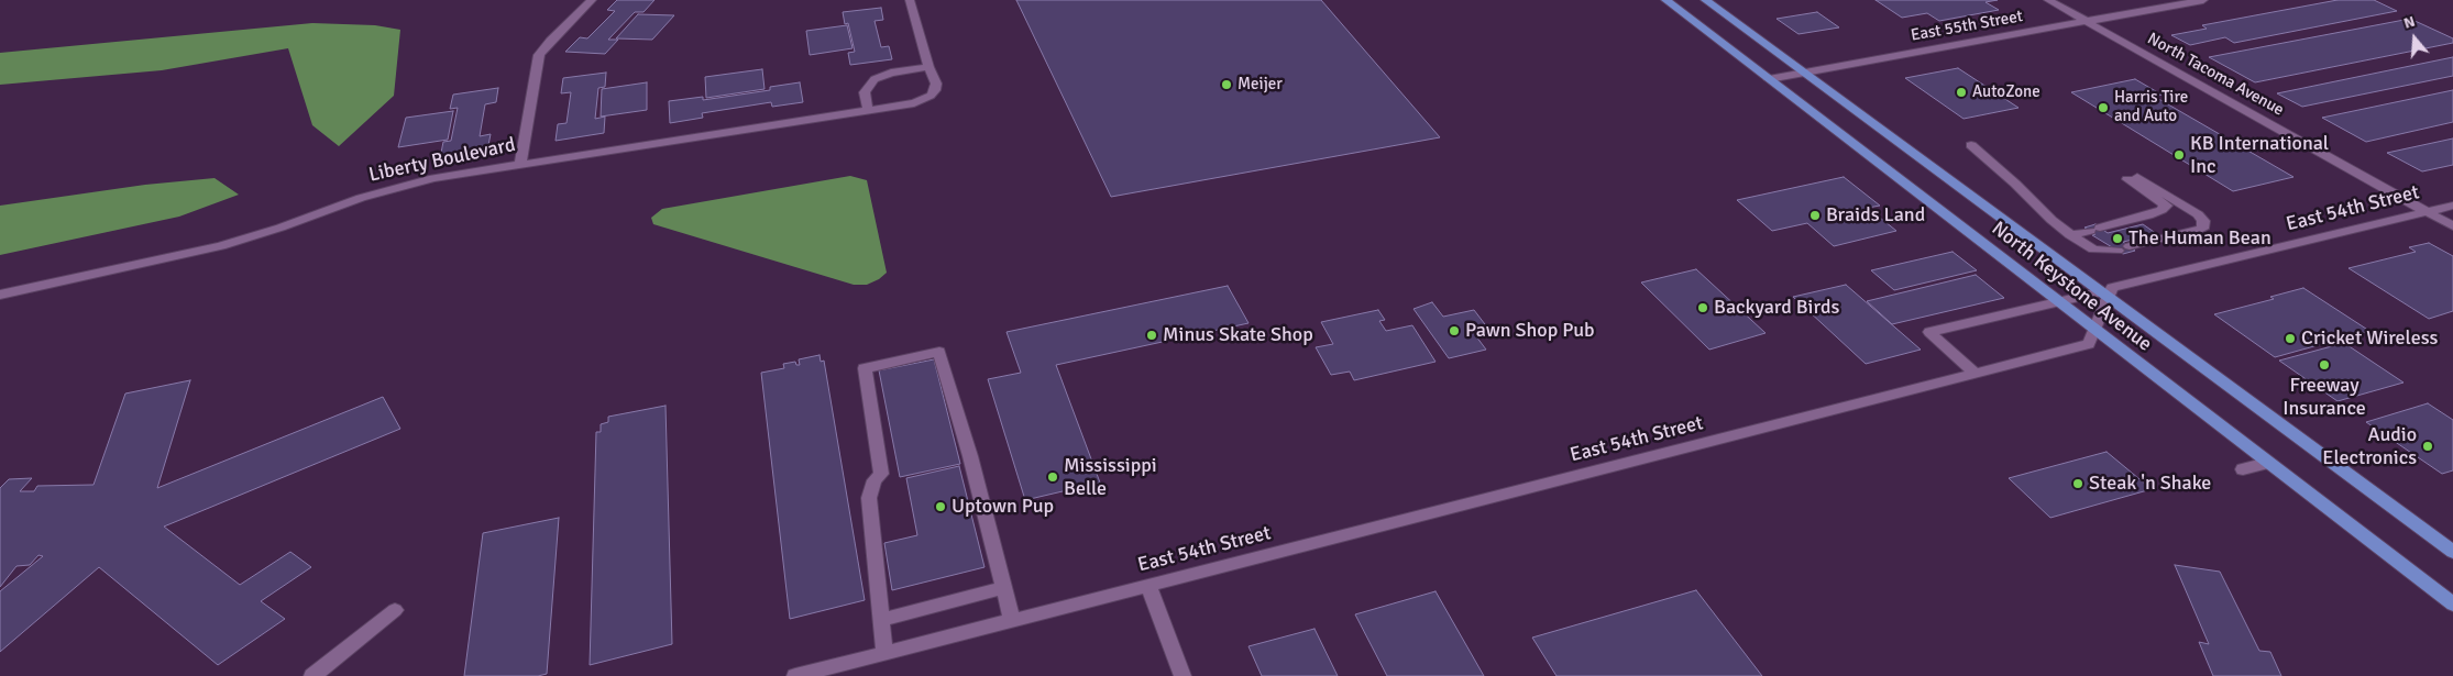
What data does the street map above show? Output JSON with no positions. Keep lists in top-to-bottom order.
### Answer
{
  "streets": {
    "main road": ["North Keystone Avenue"],
    "street": [
      "East 55th Street",
      "North Tacoma Avenue",
      "Liberty Boulevard",
      "East 54th Street"
    ]
  },
  "crossings": [
    ["East 55th Street", "North Tacoma Avenue"],
    ["East 55th Street", "North Keystone Avenue"],
    ["North Tacoma Avenue", "East 54th Street"],
    ["East 54th Street", "North Keystone Avenue"]
  ],
  "places": [
    "Meijer",
    "AutoZone",
    "Harris Tire and Auto",
    "KB International Inc",
    "Braids Land",
    "The Human Bean",
    "Backyard Birds",
    "Pawn Shop Pub",
    "Minus Skate Shop",
    "Cricket Wireless",
    "Freeway Insurance",
    "Audio Electronics",
    "Mississippi Belle",
    "Steak 'n Shake",
    "Uptown Pup"
  ],
  "north": "top"
}
